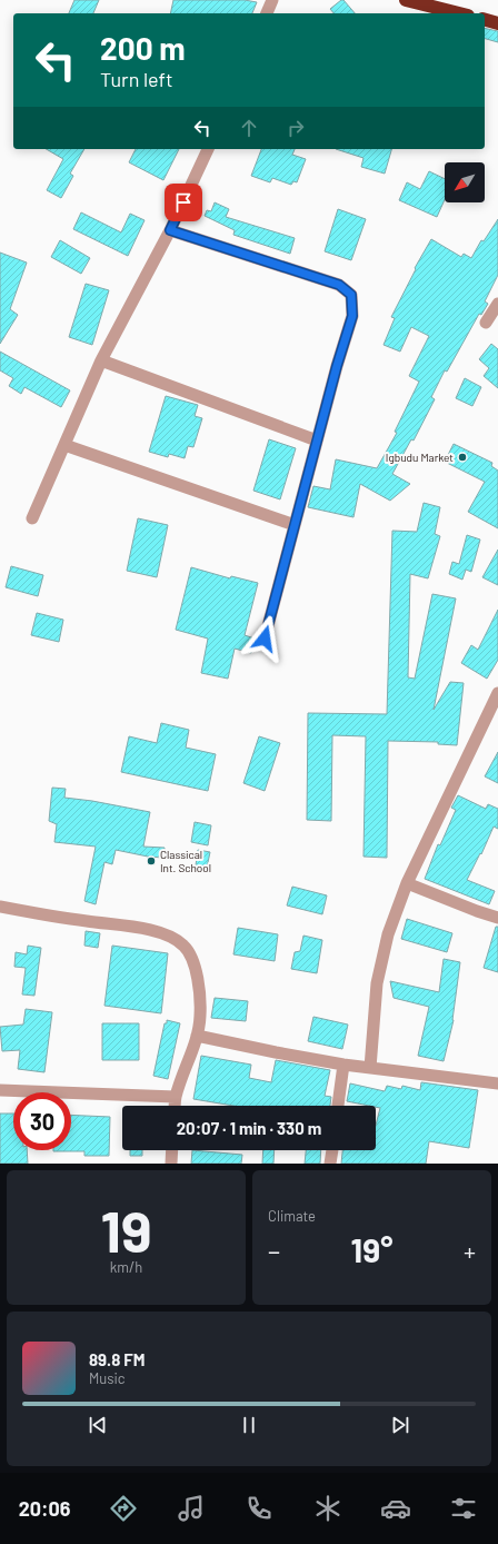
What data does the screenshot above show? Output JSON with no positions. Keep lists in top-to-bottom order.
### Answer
{
  "places": ["Igbudu Market", "Classical Int. School"],
  "north": "bottom left",
  "page": {
    "turn": ["200 m", "Turn left"],
    "limit": "30",
    "trip": "20:07 · 1 min · 330 m",
    "tile": [
      ["19", "km/h"],
      "Climate"
    ],
    "heat": ["−", "19°", "+"],
    "song": ["89.8 FM", "Music"],
    "tabs": "20:06"
  }
}
